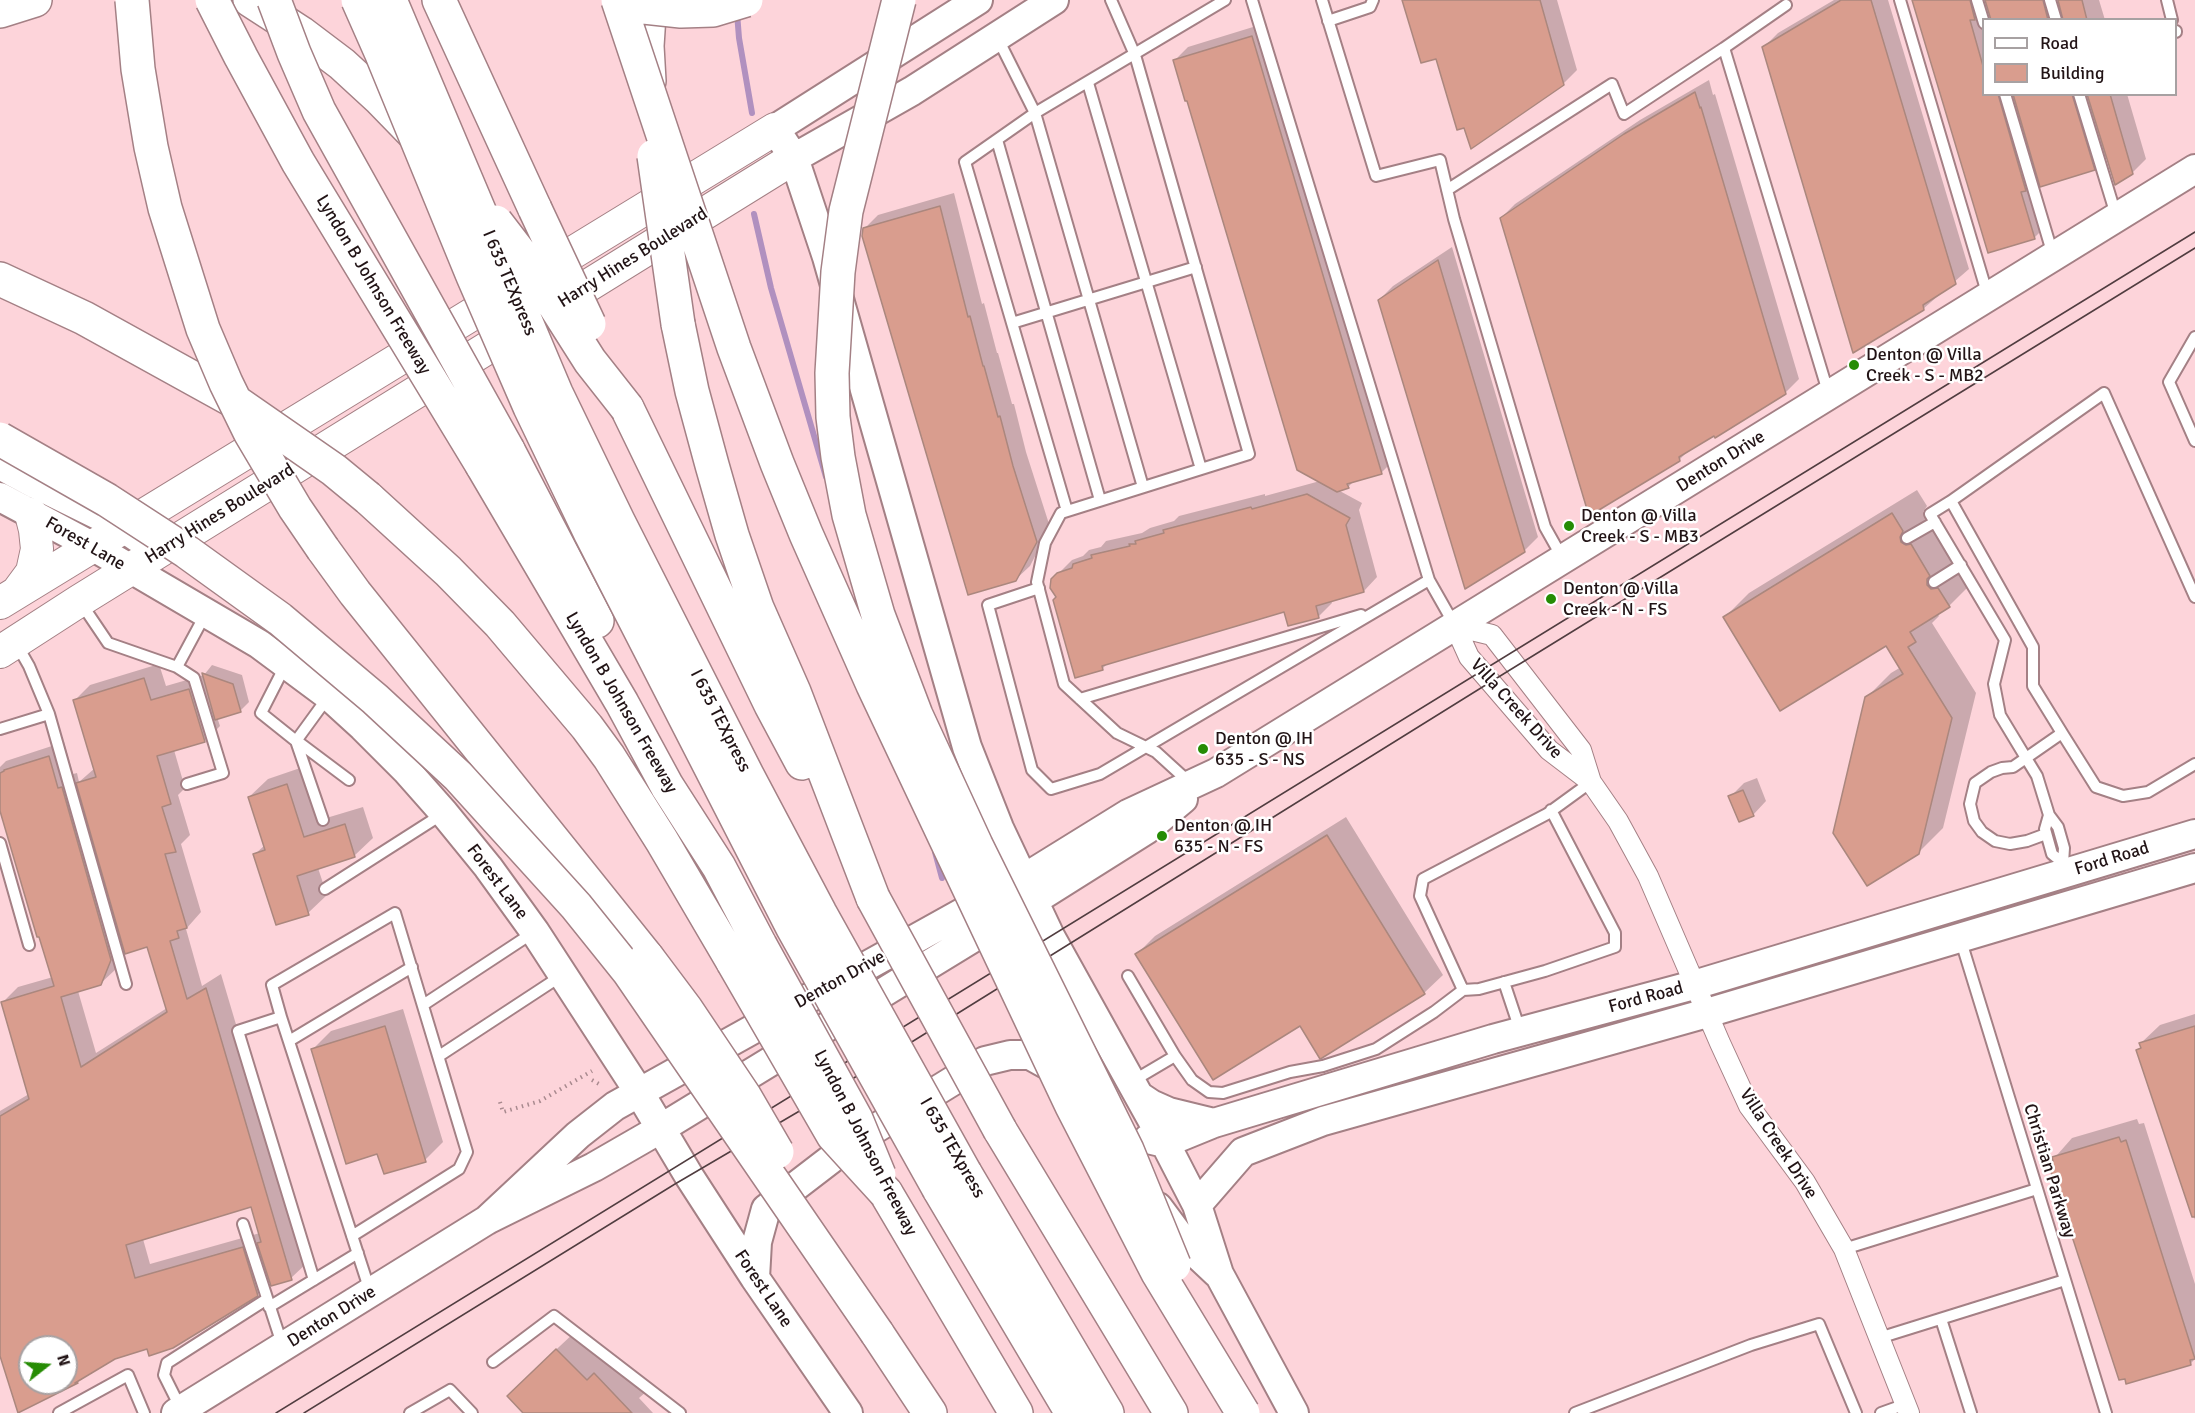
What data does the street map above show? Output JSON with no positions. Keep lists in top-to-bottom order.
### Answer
{
  "streets": {
    "highway": ["I 635 TEXpress", "Lyndon B Johnson Freeway"],
    "main road": ["Harry Hines Boulevard"],
    "street": [
      "Denton Drive",
      "Forest Lane",
      "Villa Creek Drive",
      "Ford Road"
    ],
    "lane": ["Christian Parkway"]
  },
  "crossings": [
    ["Harry Hines Boulevard", "Forest Lane"],
    ["Denton Drive", "Forest Lane"],
    ["Denton Drive", "Villa Creek Drive"],
    ["Villa Creek Drive", "Ford Road"],
    ["Ford Road", "Christian Parkway"]
  ],
  "places": [
    "Denton @ Villa Creek - S - MB2",
    "Denton @ Villa Creek - S - MB3",
    "Denton @ Villa Creek - N - FS",
    "Denton @ IH 635 - S - NS",
    "Denton @ IH 635 - N - FS"
  ],
  "legend": ["Road", "Building"],
  "north": "right"
}
